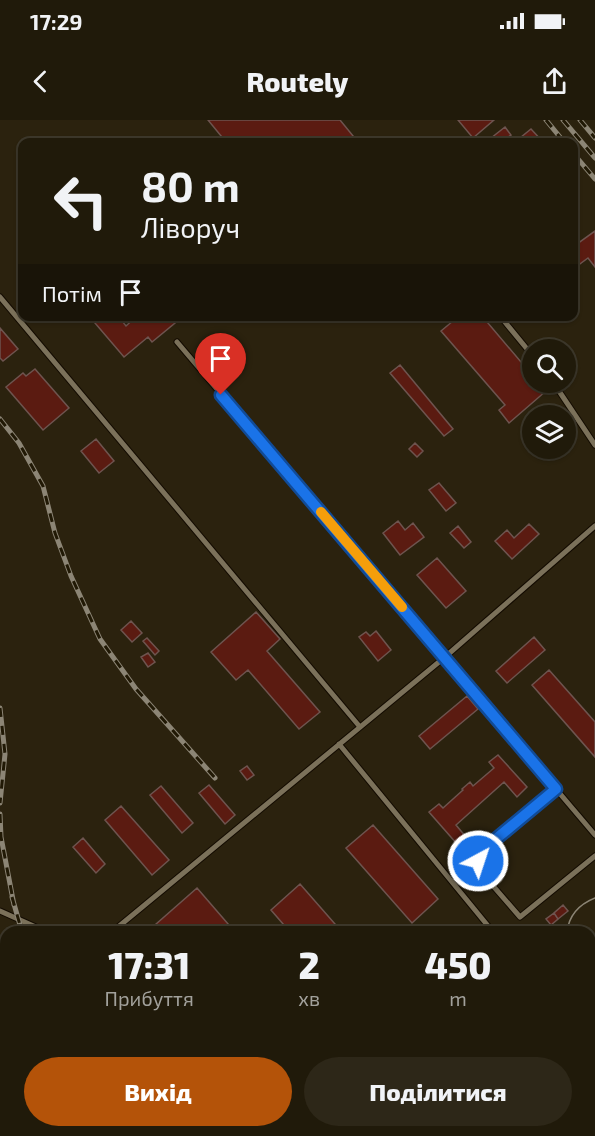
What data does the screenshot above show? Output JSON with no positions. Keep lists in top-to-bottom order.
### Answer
{
  "page": {
    "status": "17:29",
    "header": "Routely",
    "turn": ["80 m", "Ліворуч"],
    "then": "Потім",
    "eta": [
      "17:31",
      "Прибуття",
      "2",
      "хв",
      "450",
      "m"
    ],
    "buttons": ["Вихід", "Поділитися"]
  }
}
